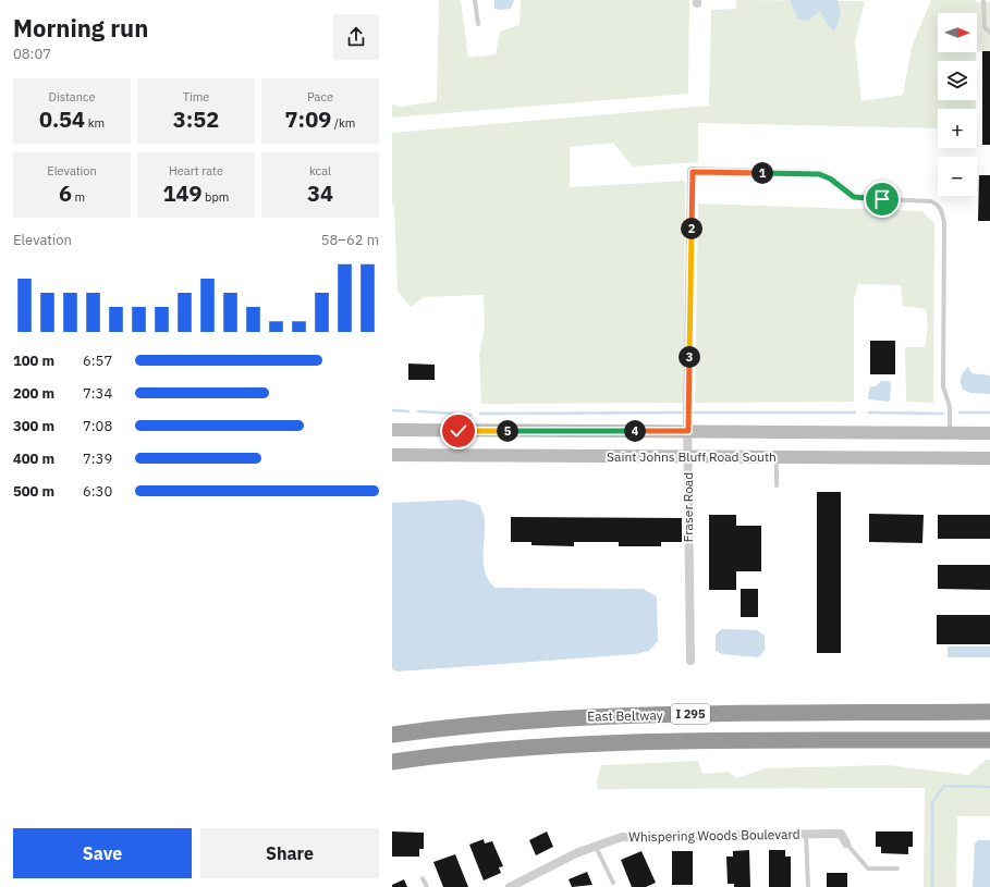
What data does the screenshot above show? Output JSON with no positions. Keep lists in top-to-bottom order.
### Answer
{
  "streets": {
    "highway": ["I 295", "East Beltway"],
    "main road": ["Saint Johns Bluff Road South"],
    "street": ["Fraser Road", "Whispering Woods Boulevard"]
  },
  "crossings": [
    ["Saint Johns Bluff Road South", "Fraser Road"]
  ],
  "north": "right",
  "page": {
    "heading": ["Morning run", "08:07"],
    "map_buttons": ["+", "−"],
    "stats": [
      ["Distance", "0.54 km"],
      ["Time", "3:52"],
      ["Pace", "7:09 /km"],
      ["Elevation", "6 m"],
      ["Heart rate", "149 bpm"],
      ["kcal", "34"]
    ],
    "pins": [
      "1",
      "2",
      "3",
      "4",
      "5"
    ],
    "chart": ["Elevation", "58–62 m"],
    "list": [
      {
        "name": "100 m",
        "note": "6:57"
      },
      {
        "name": "200 m",
        "note": "7:34"
      },
      {
        "name": "300 m",
        "note": "7:08"
      },
      {
        "name": "400 m",
        "note": "7:39"
      },
      {
        "name": "500 m",
        "note": "6:30"
      }
    ],
    "buttons": ["Save", "Share"]
  }
}
